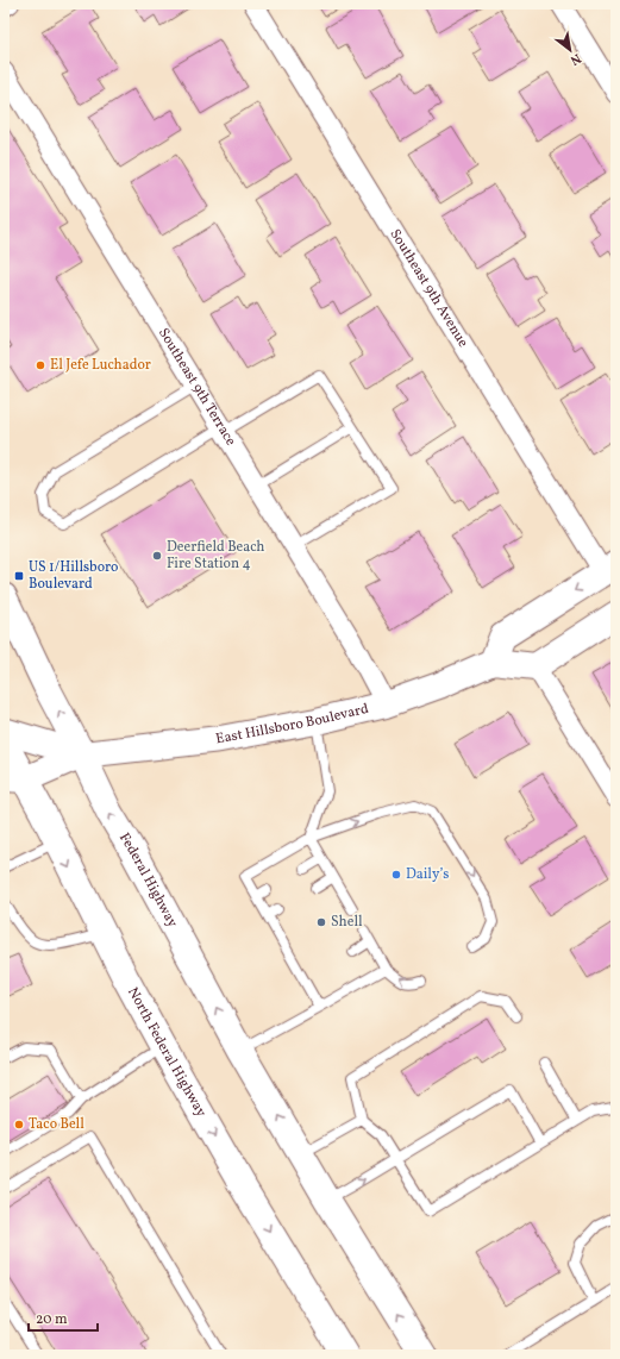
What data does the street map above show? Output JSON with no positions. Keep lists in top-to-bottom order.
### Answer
{
  "streets": {
    "main road": ["East Hillsboro Boulevard", "Federal Highway", "North Federal Highway"],
    "street": ["Southeast 9th Avenue", "Southeast 9th Terrace"]
  },
  "crossings": [
    ["Southeast 9th Terrace", "East Hillsboro Boulevard"],
    ["East Hillsboro Boulevard", "Federal Highway"],
    ["East Hillsboro Boulevard", "North Federal Highway"]
  ],
  "one_way": ["Federal Highway"],
  "places": {
    "other": [
      "El Jefe Luchador",
      "Deerfield Beach Fire Station 4",
      "Daily’s",
      "Shell",
      "Taco Bell"
    ],
    "transit": ["US 1/Hillsboro Boulevard"]
  },
  "scale_bar": "20 m",
  "north": "bottom right"
}
